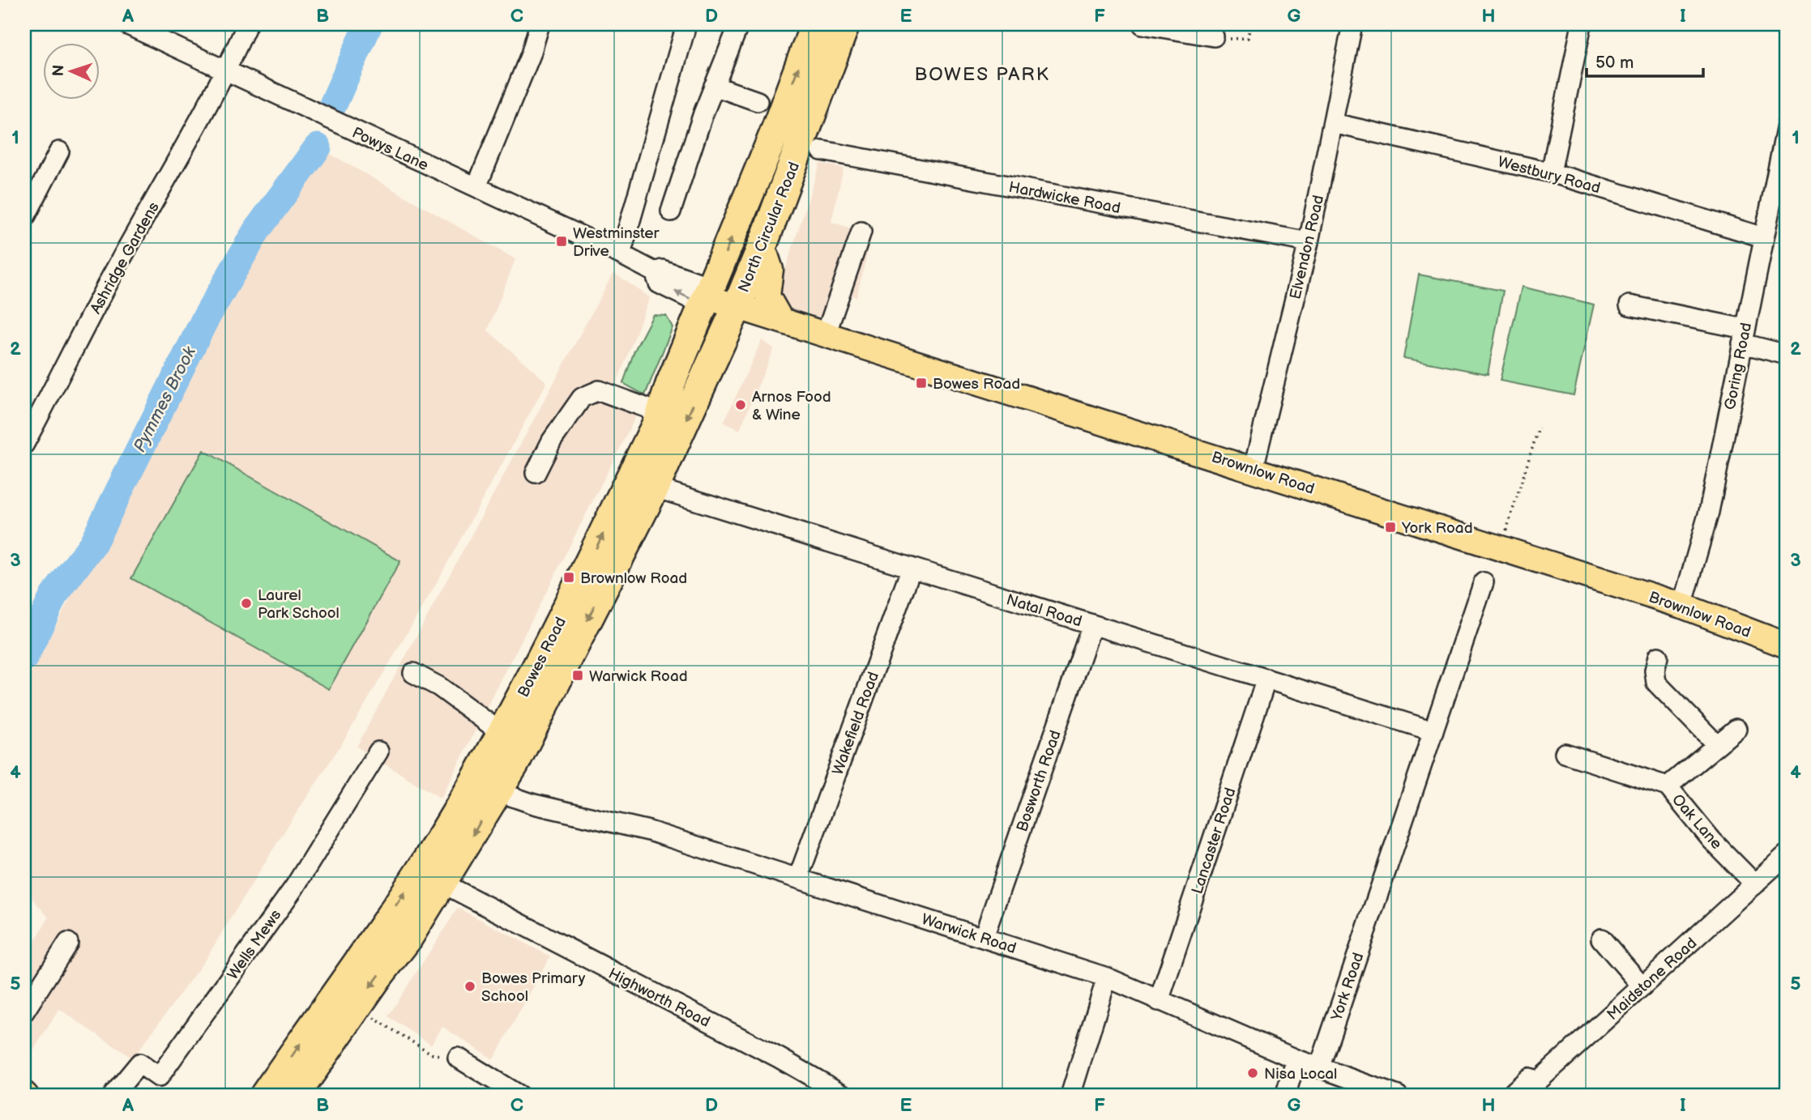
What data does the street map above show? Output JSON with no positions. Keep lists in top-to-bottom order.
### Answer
{
  "streets": {
    "highway": ["North Circular Road", "Bowes Road"],
    "main road": ["Powys Lane", "Brownlow Road"],
    "street": [
      "Westbury Road",
      "Hardwicke Road",
      "Elvendon Road",
      "Ashridge Gardens",
      "Goring Road",
      "Natal Road",
      "Wakefield Road",
      "Bosworth Road",
      "Oak Lane",
      "Lancaster Road",
      "Warwick Road",
      "Wells Mews",
      "Maidstone Road",
      "York Road",
      "Highworth Road"
    ]
  },
  "crossings": [
    ["Powys Lane", "North Circular Road"],
    ["Powys Lane", "Ashridge Gardens"],
    ["Powys Lane", "Brownlow Road"],
    ["Powys Lane", "Bowes Road"],
    ["Westbury Road", "Elvendon Road"],
    ["Westbury Road", "Goring Road"],
    ["Hardwicke Road", "North Circular Road"],
    ["Hardwicke Road", "Elvendon Road"],
    ["North Circular Road", "Brownlow Road"],
    ["North Circular Road", "Bowes Road"],
    ["Elvendon Road", "Brownlow Road"],
    ["Goring Road", "Brownlow Road"],
    ["Brownlow Road", "Bowes Road"],
    ["Natal Road", "Bowes Road"],
    ["Natal Road", "Wakefield Road"],
    ["Natal Road", "Bosworth Road"],
    ["Natal Road", "Lancaster Road"],
    ["Natal Road", "York Road"],
    ["Bowes Road", "Warwick Road"],
    ["Bowes Road", "Highworth Road"],
    ["Wakefield Road", "Warwick Road"],
    ["Bosworth Road", "Warwick Road"],
    ["Oak Lane", "Maidstone Road"],
    ["Lancaster Road", "Warwick Road"],
    ["Warwick Road", "York Road"]
  ],
  "districts": ["BOWES PARK"],
  "water": ["Pymmes Brook"],
  "places": {
    "transit": [
      "Westminster Drive",
      "Bowes Road",
      "York Road",
      "Brownlow Road",
      "Warwick Road"
    ],
    "other": [
      "Arnos Food & Wine",
      "Laurel Park School",
      "Bowes Primary School",
      "Nisa Local"
    ]
  },
  "scale_bar": "50 m",
  "north": "left",
  "grid": {
    "columns": [
      "A",
      "B",
      "C",
      "D",
      "E",
      "F",
      "G",
      "H",
      "I"
    ],
    "rows": [
      "1",
      "2",
      "3",
      "4",
      "5"
    ]
  }
}
